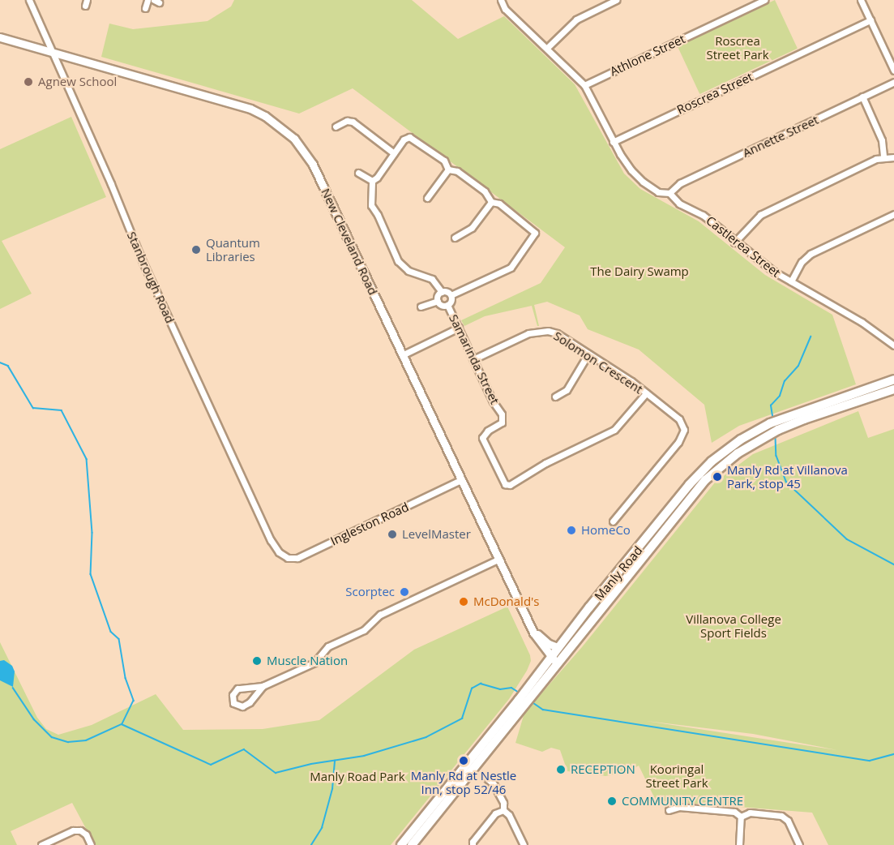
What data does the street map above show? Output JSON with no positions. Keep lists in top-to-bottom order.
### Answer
{
  "streets": {
    "main road": ["Manly Road"],
    "street": [
      "Athlone Street",
      "Roscrea Street",
      "Annette Street",
      "New Cleveland Road",
      "Castlerea Street",
      "Stanbrough Road",
      "Samarinda Street",
      "Solomon Crescent",
      "Ingleston Road"
    ]
  },
  "crossings": [
    ["Athlone Street", "Castlerea Street"],
    ["Roscrea Street", "Castlerea Street"],
    ["Annette Street", "Castlerea Street"],
    ["New Cleveland Road", "Stanbrough Road"],
    ["New Cleveland Road", "Ingleston Road"],
    ["New Cleveland Road", "Manly Road"],
    ["Stanbrough Road", "Ingleston Road"],
    ["Samarinda Street", "Solomon Crescent"]
  ],
  "parks": [
    "Roscrea Street Park",
    "The Dairy Swamp",
    "Villanova College Sport Fields",
    "Kooringal Street Park",
    "Manly Road Park"
  ],
  "places": [
    "Agnew School",
    "Quantum Libraries",
    "Manly Rd at Villanova Park, stop 45",
    "HomeCo",
    "LevelMaster",
    "Scorptec",
    "McDonald's",
    "Muscle Nation",
    "Manly Rd at Nestle Inn, stop 52/46",
    "RECEPTION",
    "COMMUNITY CENTRE"
  ]
}
